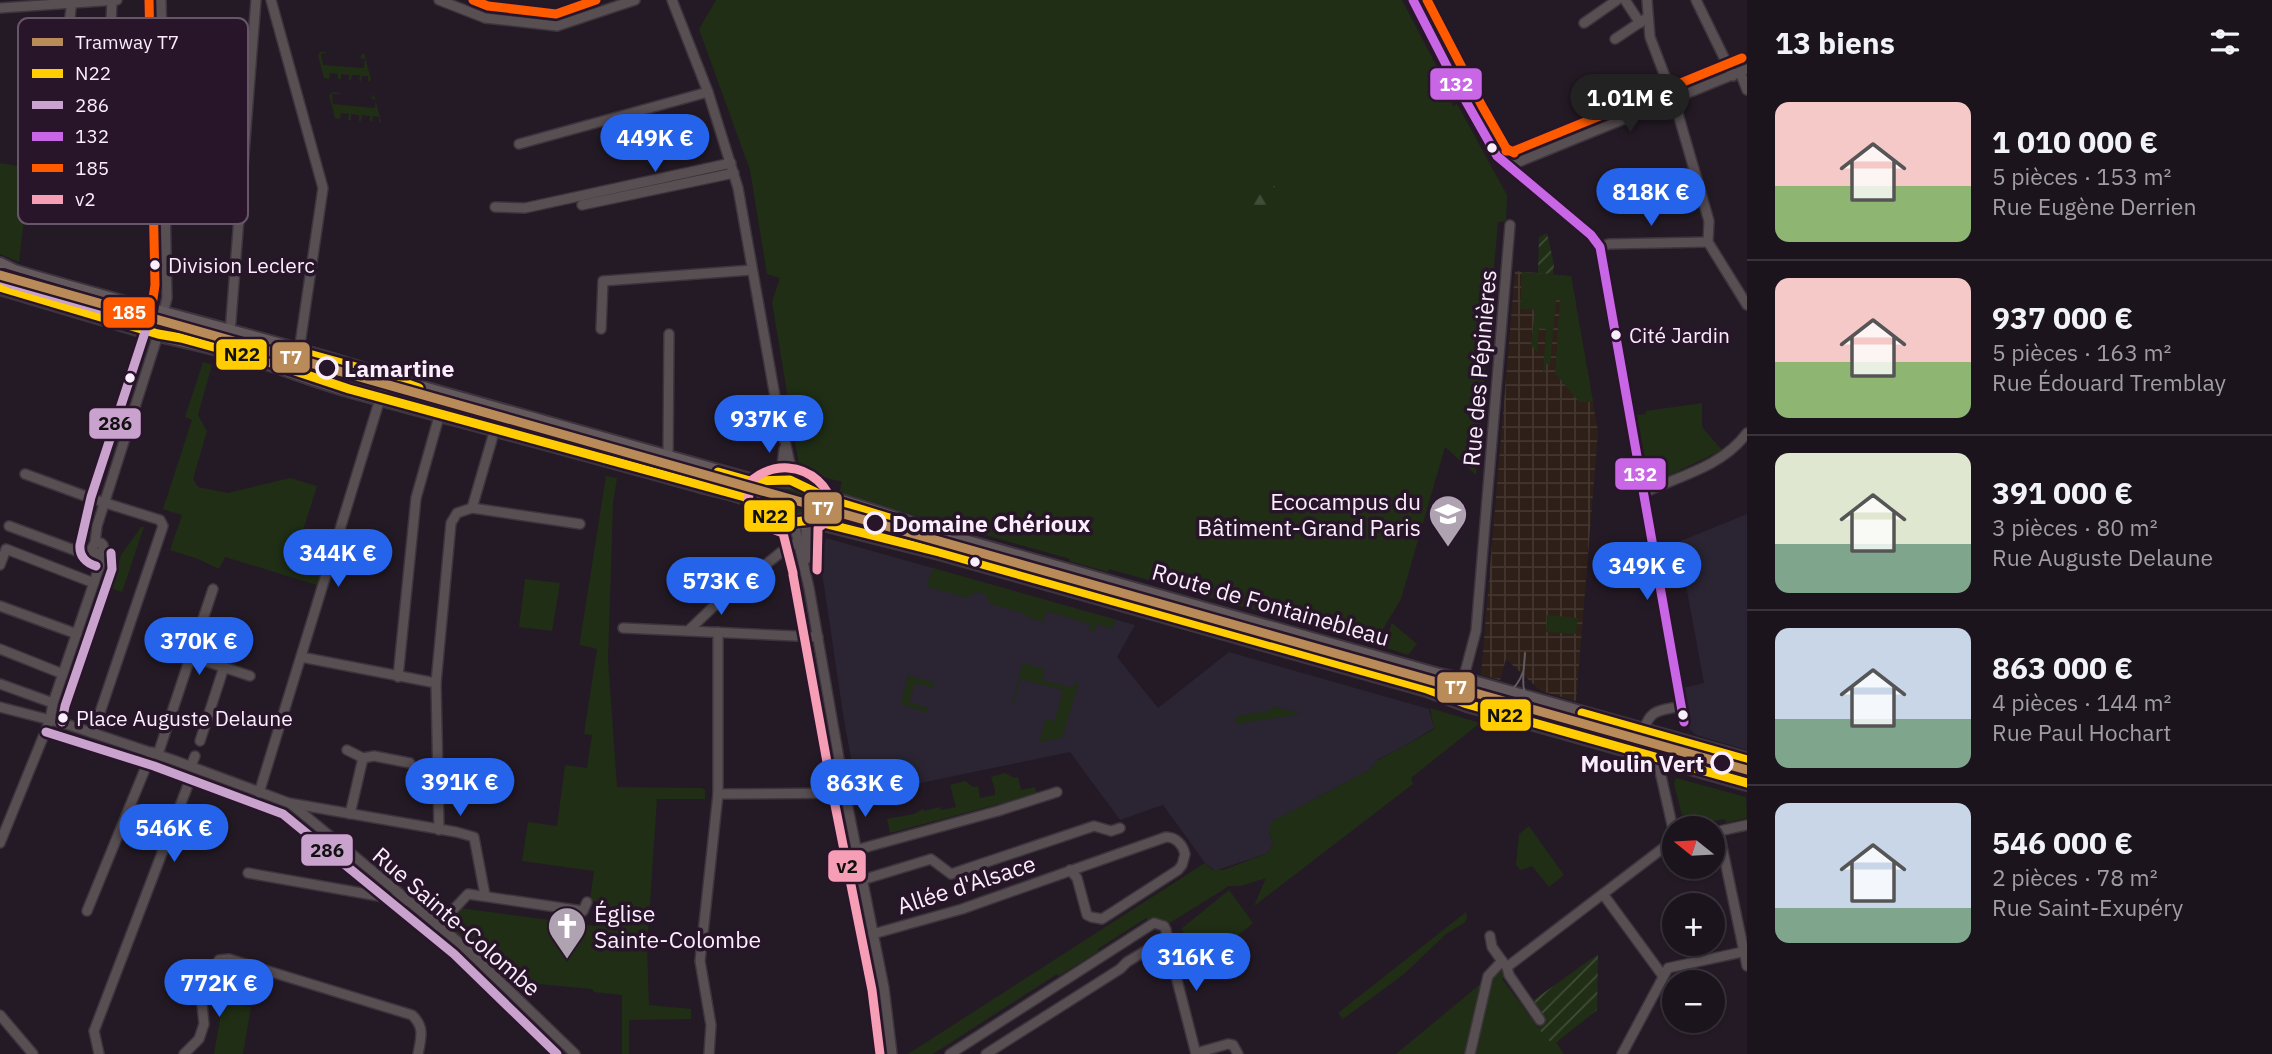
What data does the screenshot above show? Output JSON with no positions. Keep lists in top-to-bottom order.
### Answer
{
  "streets": {
    "main road": ["Route de Fontainebleau"],
    "street": ["Rue des Pépinières", "Allée d'Alsace", "Rue Sainte-Colombe"]
  },
  "crossings": [
    ["Rue des Pépinières", "Route de Fontainebleau"]
  ],
  "places": {
    "other": [
      "Division Leclerc",
      "Cité Jardin",
      "Lamartine",
      "Domaine Chérioux",
      "Place Auguste Delaune",
      "Moulin Vert"
    ],
    "school or university": ["Ecocampus du Bâtiment-Grand Paris"],
    "church": ["Église Sainte-Colombe"]
  },
  "lines": [
    "transit line 132",
    "transit line 185",
    "tram line T7",
    "transit line 286",
    "transit line N22",
    "transit line v2"
  ],
  "legend": [
    "Tramway T7",
    "N22",
    "286",
    "132",
    "185",
    "v2"
  ],
  "north": "left",
  "page": {
    "heading": "13 biens",
    "price": [
      "1.01M €",
      "449K €",
      "818K €",
      "937K €",
      "344K €",
      "349K €",
      "573K €",
      "370K €",
      "391K €",
      "863K €",
      "546K €",
      "316K €",
      "772K €"
    ],
    "list": [
      {
        "name": "1 010 000 €",
        "note": "5 pièces · 153 m² · Rue Eugène Derrien"
      },
      {
        "name": "937 000 €",
        "note": "5 pièces · 163 m² · Rue Édouard Tremblay"
      },
      {
        "name": "391 000 €",
        "note": "3 pièces · 80 m² · Rue Auguste Delaune"
      },
      {
        "name": "863 000 €",
        "note": "4 pièces · 144 m² · Rue Paul Hochart"
      },
      {
        "name": "546 000 €",
        "note": "2 pièces · 78 m² · Rue Saint-Exupéry"
      }
    ],
    "map_buttons": ["+", "−"]
  }
}
